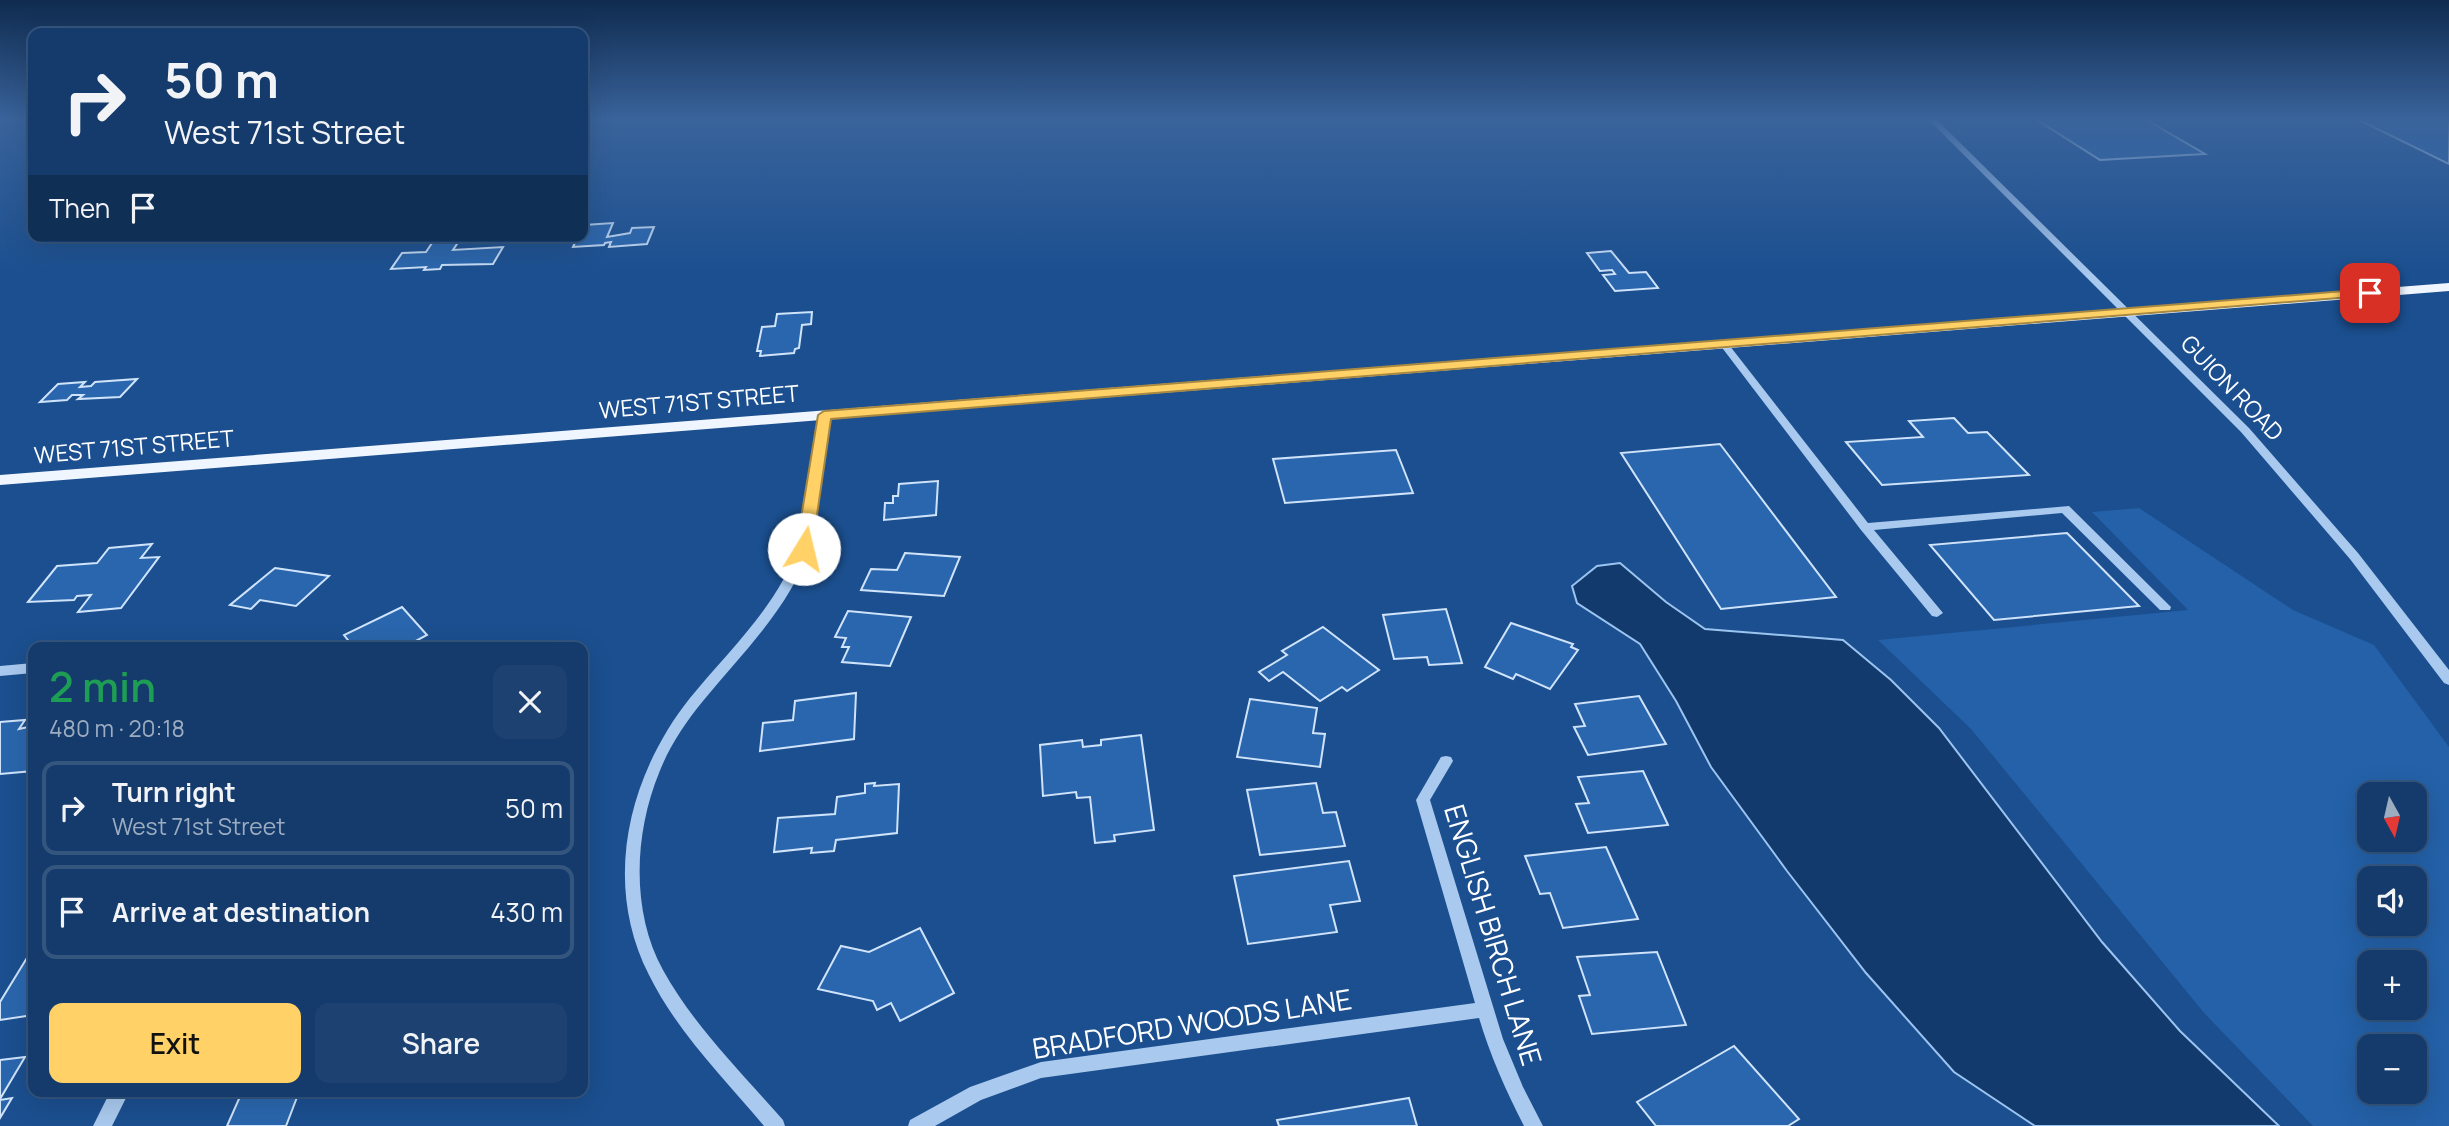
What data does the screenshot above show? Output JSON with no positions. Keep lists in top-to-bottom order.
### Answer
{
  "streets": {
    "main road": ["WEST 71ST STREET"],
    "street": ["GUION ROAD", "ENGLISH BIRCH LANE", "BRADFORD WOODS LANE"]
  },
  "crossings": [
    ["GUION ROAD", "WEST 71ST STREET"],
    ["ENGLISH BIRCH LANE", "BRADFORD WOODS LANE"]
  ],
  "north": "bottom",
  "page": {
    "turn": ["50 m", "West 71st Street"],
    "then": "Then",
    "heading": ["2 min", "480 m · 20:18"],
    "list": [
      {
        "name": "Turn right",
        "note": "West 71st Street",
        "value": "50 m"
      },
      {
        "name": "Arrive at destination",
        "value": "430 m"
      }
    ],
    "map_buttons": ["+", "−"],
    "buttons": ["Exit", "Share"]
  }
}
